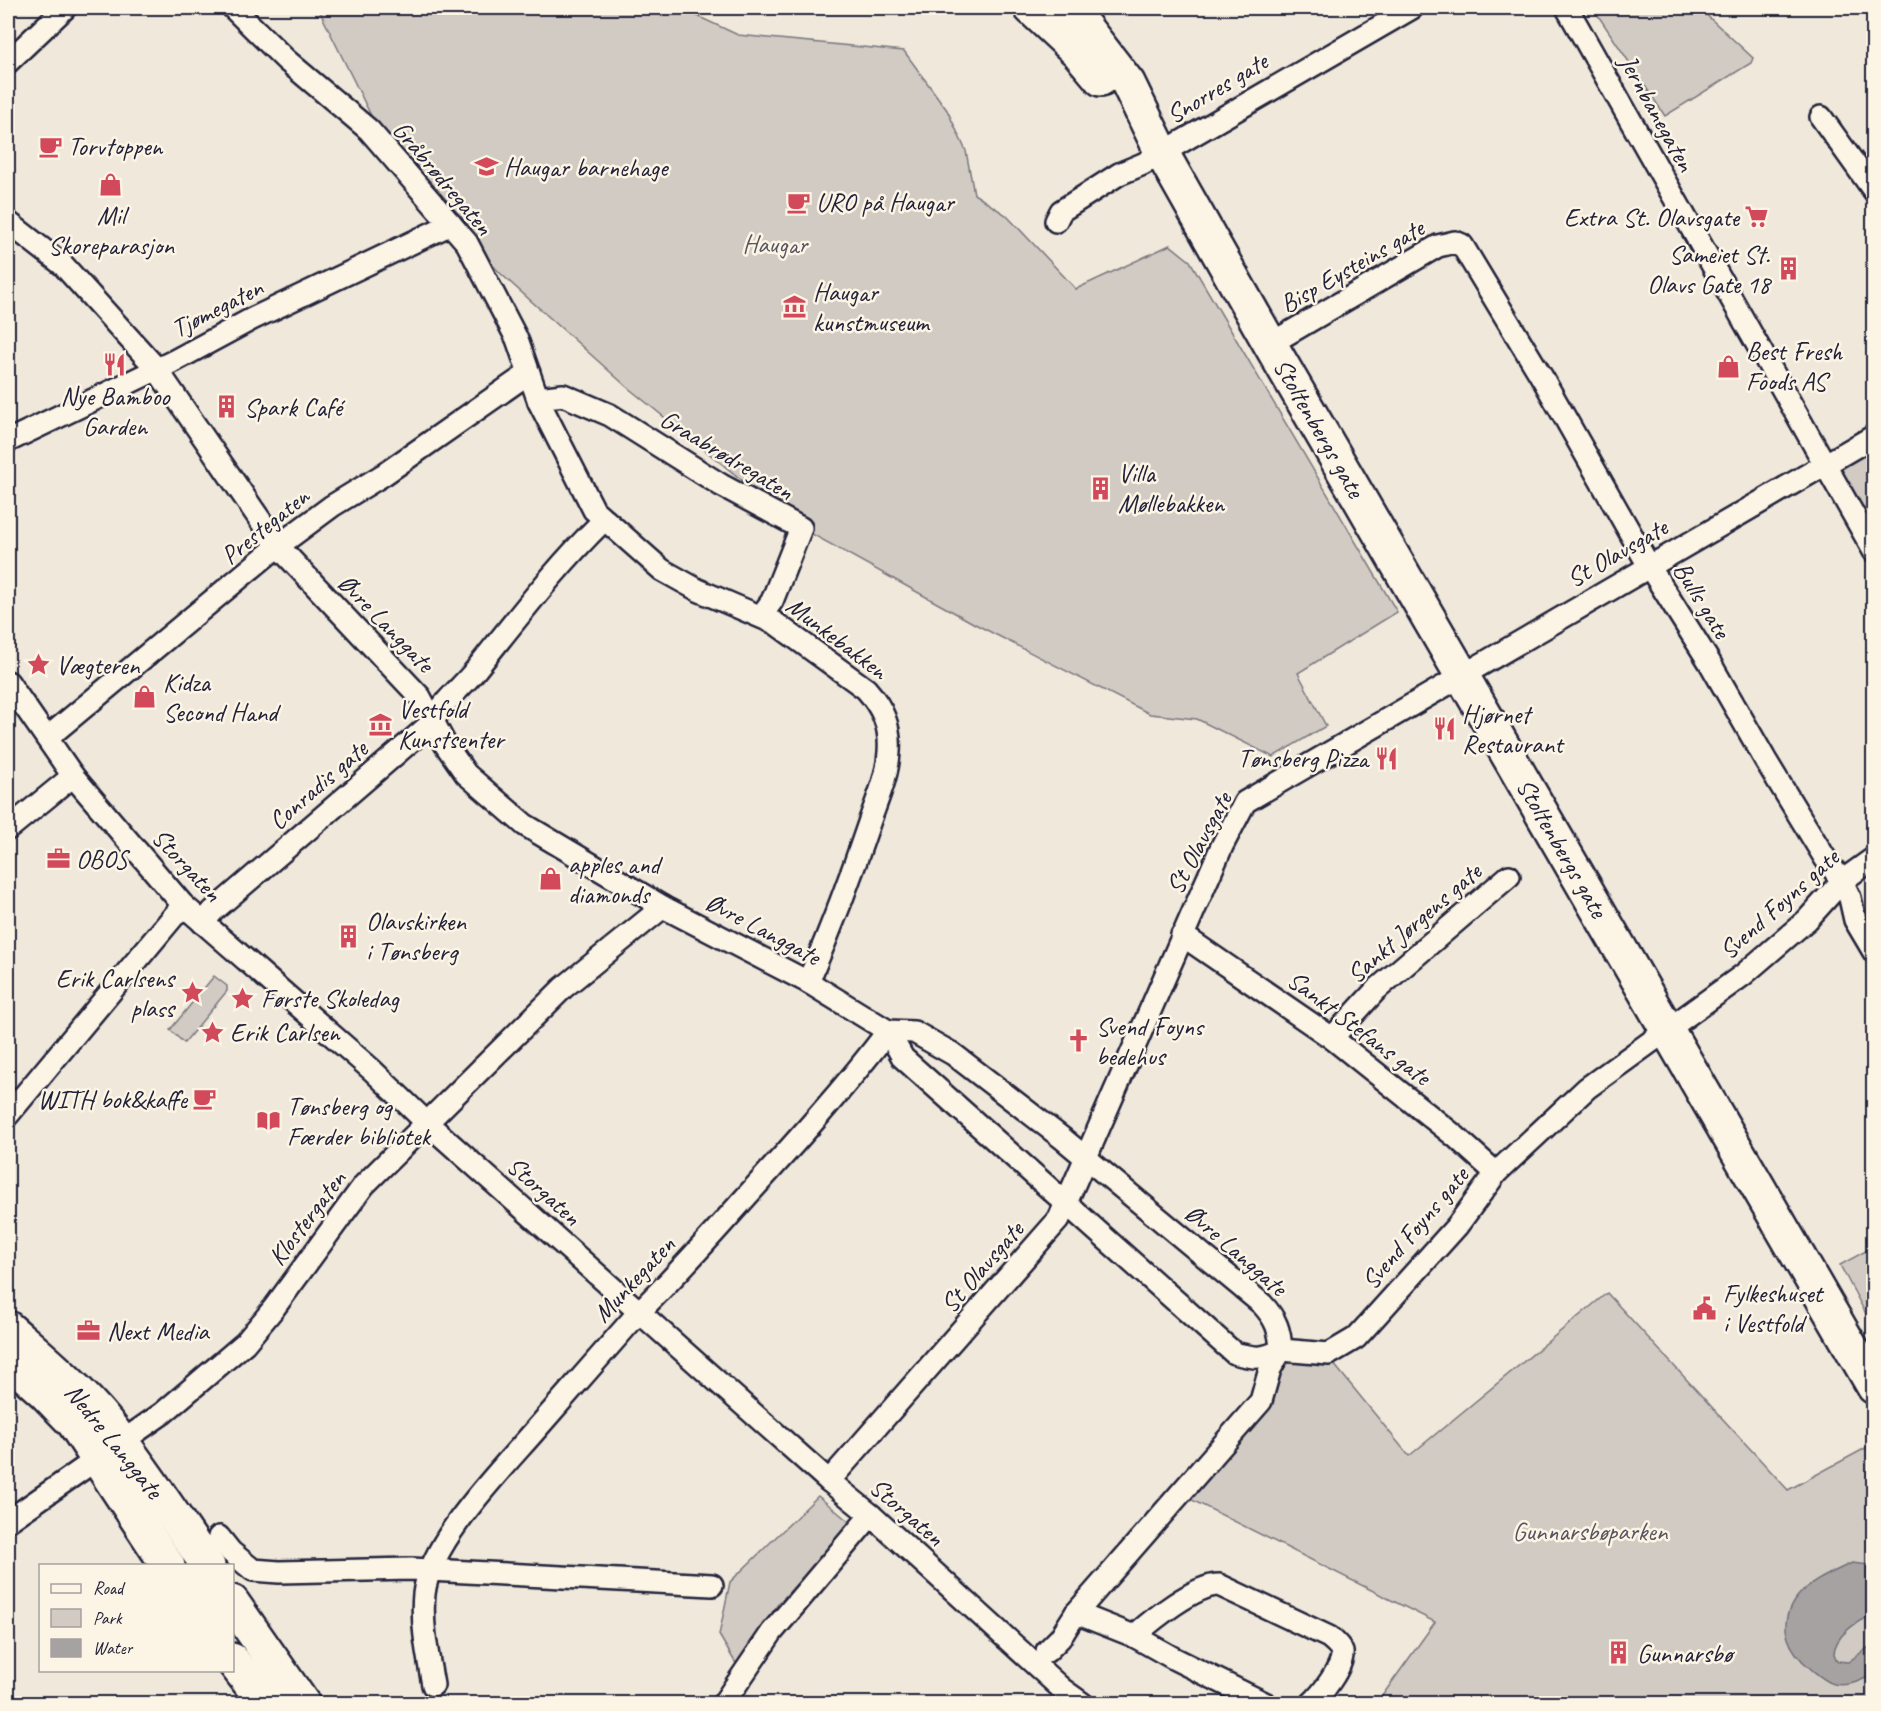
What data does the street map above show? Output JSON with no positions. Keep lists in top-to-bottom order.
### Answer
{
  "streets": {
    "main road": ["Stoltenbergs gate", "Nedre Langgate"],
    "street": [
      "Snorres gate",
      "Jernbanegaten",
      "Gråbrødregaten",
      "Bisp Eysteins gate",
      "Tjømegaten",
      "Graabrødregaten",
      "Prestegaten",
      "St Olavsgate",
      "Bulls gate",
      "Øvre Langgate",
      "Munkebakken",
      "Conradis gate",
      "Storgaten",
      "Svend Foyns gate",
      "Sankt Jørgens gate",
      "Sankt Stefans gate",
      "Klostergaten",
      "Munkegaten"
    ]
  },
  "crossings": [
    ["Snorres gate", "Stoltenbergs gate"],
    ["Jernbanegaten", "St Olavsgate"],
    ["Gråbrødregaten", "Tjømegaten"],
    ["Gråbrødregaten", "Graabrødregaten"],
    ["Gråbrødregaten", "Prestegaten"],
    ["Gråbrødregaten", "Munkebakken"],
    ["Gråbrødregaten", "Conradis gate"],
    ["Bisp Eysteins gate", "Stoltenbergs gate"],
    ["Bisp Eysteins gate", "Bulls gate"],
    ["Tjømegaten", "Øvre Langgate"],
    ["Stoltenbergs gate", "St Olavsgate"],
    ["Stoltenbergs gate", "Svend Foyns gate"],
    ["Graabrødregaten", "Munkebakken"],
    ["Prestegaten", "Øvre Langgate"],
    ["Prestegaten", "Storgaten"],
    ["St Olavsgate", "Bulls gate"],
    ["St Olavsgate", "Øvre Langgate"],
    ["St Olavsgate", "Storgaten"],
    ["St Olavsgate", "Sankt Stefans gate"],
    ["Bulls gate", "Svend Foyns gate"],
    ["Øvre Langgate", "Munkebakken"],
    ["Øvre Langgate", "Conradis gate"],
    ["Øvre Langgate", "Svend Foyns gate"],
    ["Øvre Langgate", "Klostergaten"],
    ["Øvre Langgate", "Munkegaten"],
    ["Munkebakken", "Conradis gate"],
    ["Conradis gate", "Storgaten"],
    ["Storgaten", "Klostergaten"],
    ["Storgaten", "Munkegaten"],
    ["Svend Foyns gate", "Sankt Stefans gate"],
    ["Sankt Jørgens gate", "Sankt Stefans gate"],
    ["Klostergaten", "Nedre Langgate"]
  ],
  "parks": ["Haugar", "Gunnarsbøparken"],
  "places": {
    "cafe": ["Torvtoppen", "URO på Haugar", "WITH bok&kaffe"],
    "school or university": ["Haugar barnehage"],
    "shop": [
      "Mil Skoreparasjon",
      "Best Fresh Foods AS",
      "Kidza Second Hand",
      "apples and diamonds"
    ],
    "supermarket": ["Extra St. Olavsgate"],
    "building": [
      "Sameiet St. Olavs Gate 18",
      "Spark Café",
      "Villa Møllebakken",
      "Olavskirken i Tønsberg",
      "Gunnarsbø"
    ],
    "museum": ["Haugar kunstmuseum", "Vestfold Kunstsenter"],
    "restaurant": ["Nye Bamboo Garden", "Hjørnet Restaurant", "Tønsberg Pizza"],
    "place": [
      "Vægteren",
      "Erik Carlsens plass",
      "Første Skoledag",
      "Erik Carlsen"
    ],
    "office": ["OBOS", "Next Media"],
    "church": ["Svend Foyns bedehus"],
    "library": ["Tønsberg og Færder bibliotek"],
    "public building": ["Fylkeshuset i Vestfold"]
  },
  "legend": ["Road", "Park", "Water"]
}
